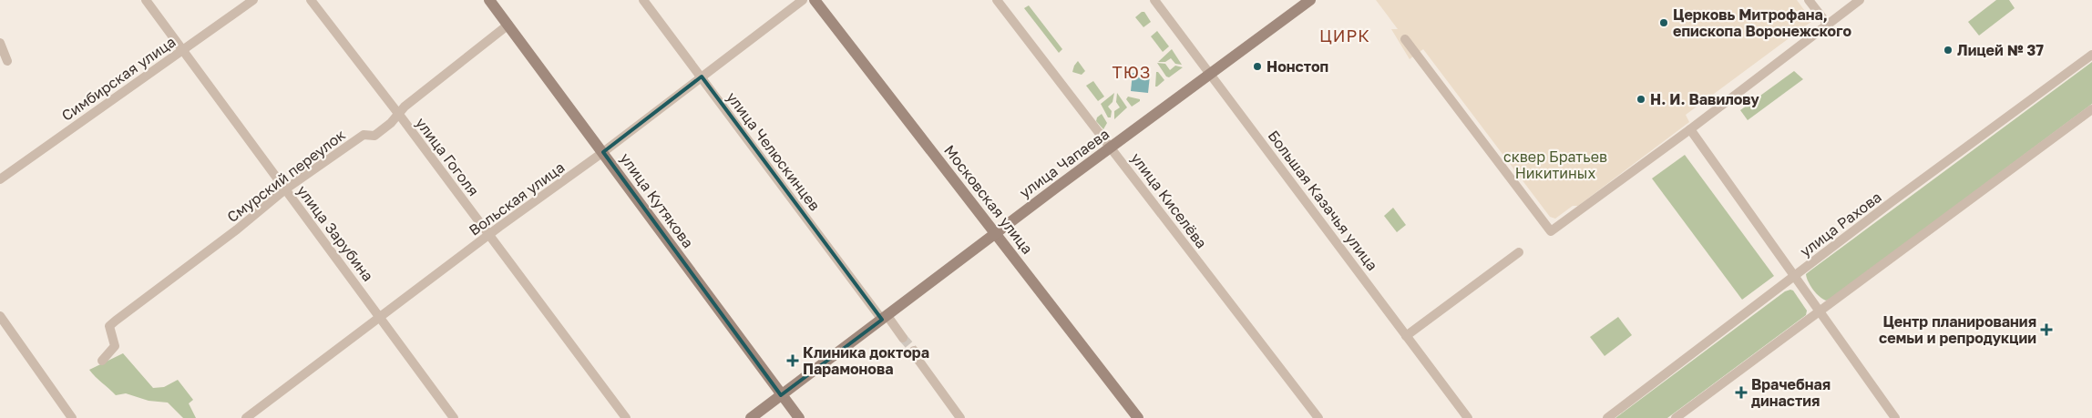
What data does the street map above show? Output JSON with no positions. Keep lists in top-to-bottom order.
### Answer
{
  "streets": {
    "street": [
      "Симбирская улица",
      "улица Челюскинцев",
      "улица Гоголя",
      "улица Чапаева",
      "Смурский переулок",
      "Вольская улица",
      "Московская улица",
      "улица Кутякова",
      "улица Киселёва",
      "Большая Казачья улица",
      "улица Рахова",
      "улица Зарубина"
    ]
  },
  "crossings": [
    ["Симбирская улица", "улица Зарубина"],
    ["улица Челюскинцев", "улица Чапаева"],
    ["улица Челюскинцев", "Вольская улица"],
    ["улица Гоголя", "Смурский переулок"],
    ["улица Гоголя", "Вольская улица"],
    ["улица Чапаева", "Московская улица"],
    ["улица Чапаева", "улица Кутякова"],
    ["улица Чапаева", "улица Киселёва"],
    ["улица Чапаева", "Большая Казачья улица"],
    ["Смурский переулок", "улица Кутякова"],
    ["Смурский переулок", "улица Зарубина"],
    ["Вольская улица", "улица Кутякова"],
    ["Вольская улица", "улица Зарубина"]
  ],
  "districts": ["ЦИРК", "ТЮЗ"],
  "parks": ["сквер Братьев Никитиных"],
  "places": {
    "other": [
      "Церковь Митрофана, епископа Воронежского",
      "Лицей № 37",
      "Нонстоп",
      "Н. И. Вавилову"
    ],
    "health": ["Центр планирования семьи и репродукции", "Клиника доктора Парамонова", "Врачебная династия"]
  }
}
